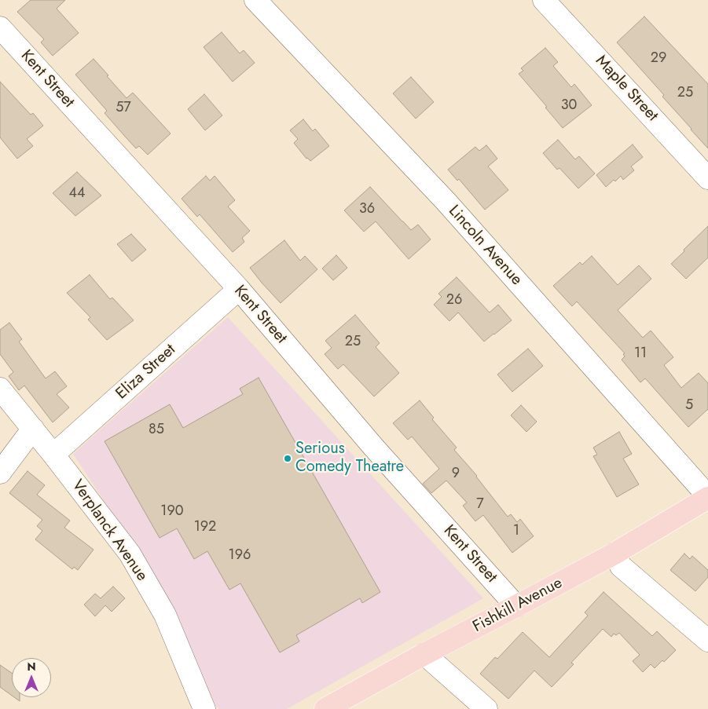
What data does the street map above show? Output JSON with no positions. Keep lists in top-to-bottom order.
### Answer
{
  "streets": {
    "main road": ["Fishkill Avenue"],
    "street": [
      "Kent Street",
      "Maple Street",
      "Lincoln Avenue",
      "Eliza Street",
      "Verplanck Avenue"
    ]
  },
  "crossings": [
    ["Kent Street", "Eliza Street"],
    ["Kent Street", "Fishkill Avenue"],
    ["Lincoln Avenue", "Fishkill Avenue"],
    ["Eliza Street", "Verplanck Avenue"]
  ],
  "places": ["Serious Comedy Theatre"],
  "house_numbers": [
    "29",
    "25",
    "30",
    "57",
    "44",
    "36",
    "26",
    "25",
    "11",
    "5",
    "85",
    "9",
    "7",
    "190",
    "192",
    "1",
    "196"
  ],
  "north": "top"
}
